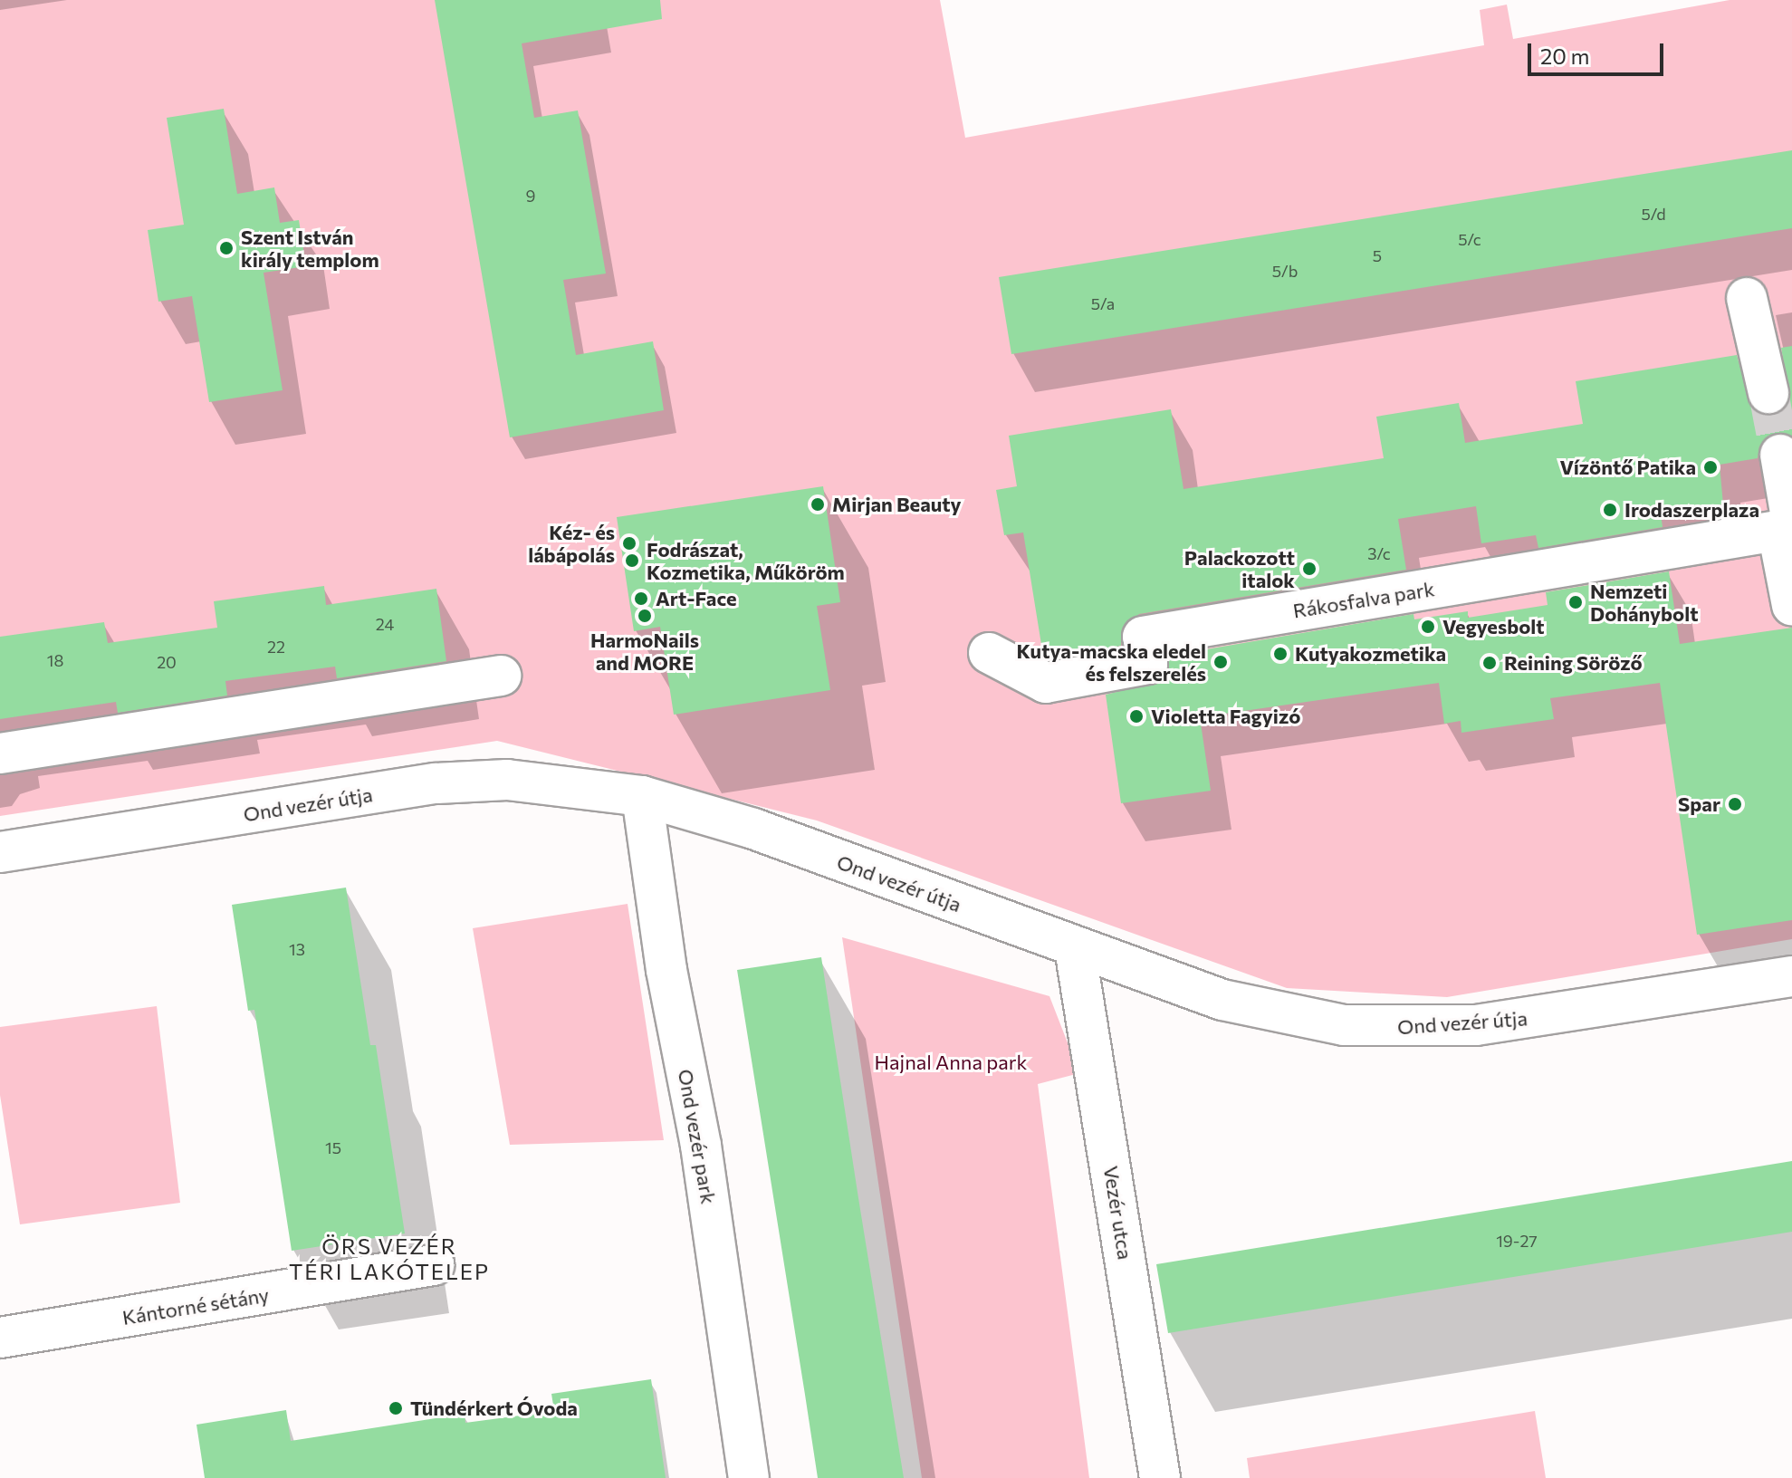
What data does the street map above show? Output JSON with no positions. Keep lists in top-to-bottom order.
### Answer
{
  "streets": {
    "street": [
      "Rákosfalva park",
      "Ond vezér útja",
      "Ond vezér park",
      "Vezér utca",
      "Kántorné sétány"
    ]
  },
  "crossings": [
    ["Ond vezér útja", "Ond vezér park"],
    ["Ond vezér útja", "Vezér utca"]
  ],
  "districts": ["ÖRS VEZÉR TÉRI LAKÓTELEP"],
  "parks": ["Hajnal Anna park"],
  "places": [
    "Szent István király templom",
    "Vízöntő Patika",
    "Mirjan Beauty",
    "Irodaszerplaza",
    "Kéz- és lábápolás",
    "Fodrászat, Kozmetika, Műköröm",
    "Palackozott italok",
    "Art-Face",
    "Nemzeti Dohánybolt",
    "HarmoNails and MORE",
    "Vegyesbolt",
    "Kutyakozmetika",
    "Kutya-macska eledel és felszerelés",
    "Reining Söröző",
    "Violetta Fagyizó",
    "Spar",
    "Tündérkert Óvoda"
  ],
  "house_numbers": [
    "9",
    "5/d",
    "5/c",
    "5",
    "5/b",
    "5/a",
    "3/c",
    "24",
    "22",
    "18",
    "20",
    "13",
    "15",
    "19-27"
  ],
  "scale_bar": "20 m"
}
